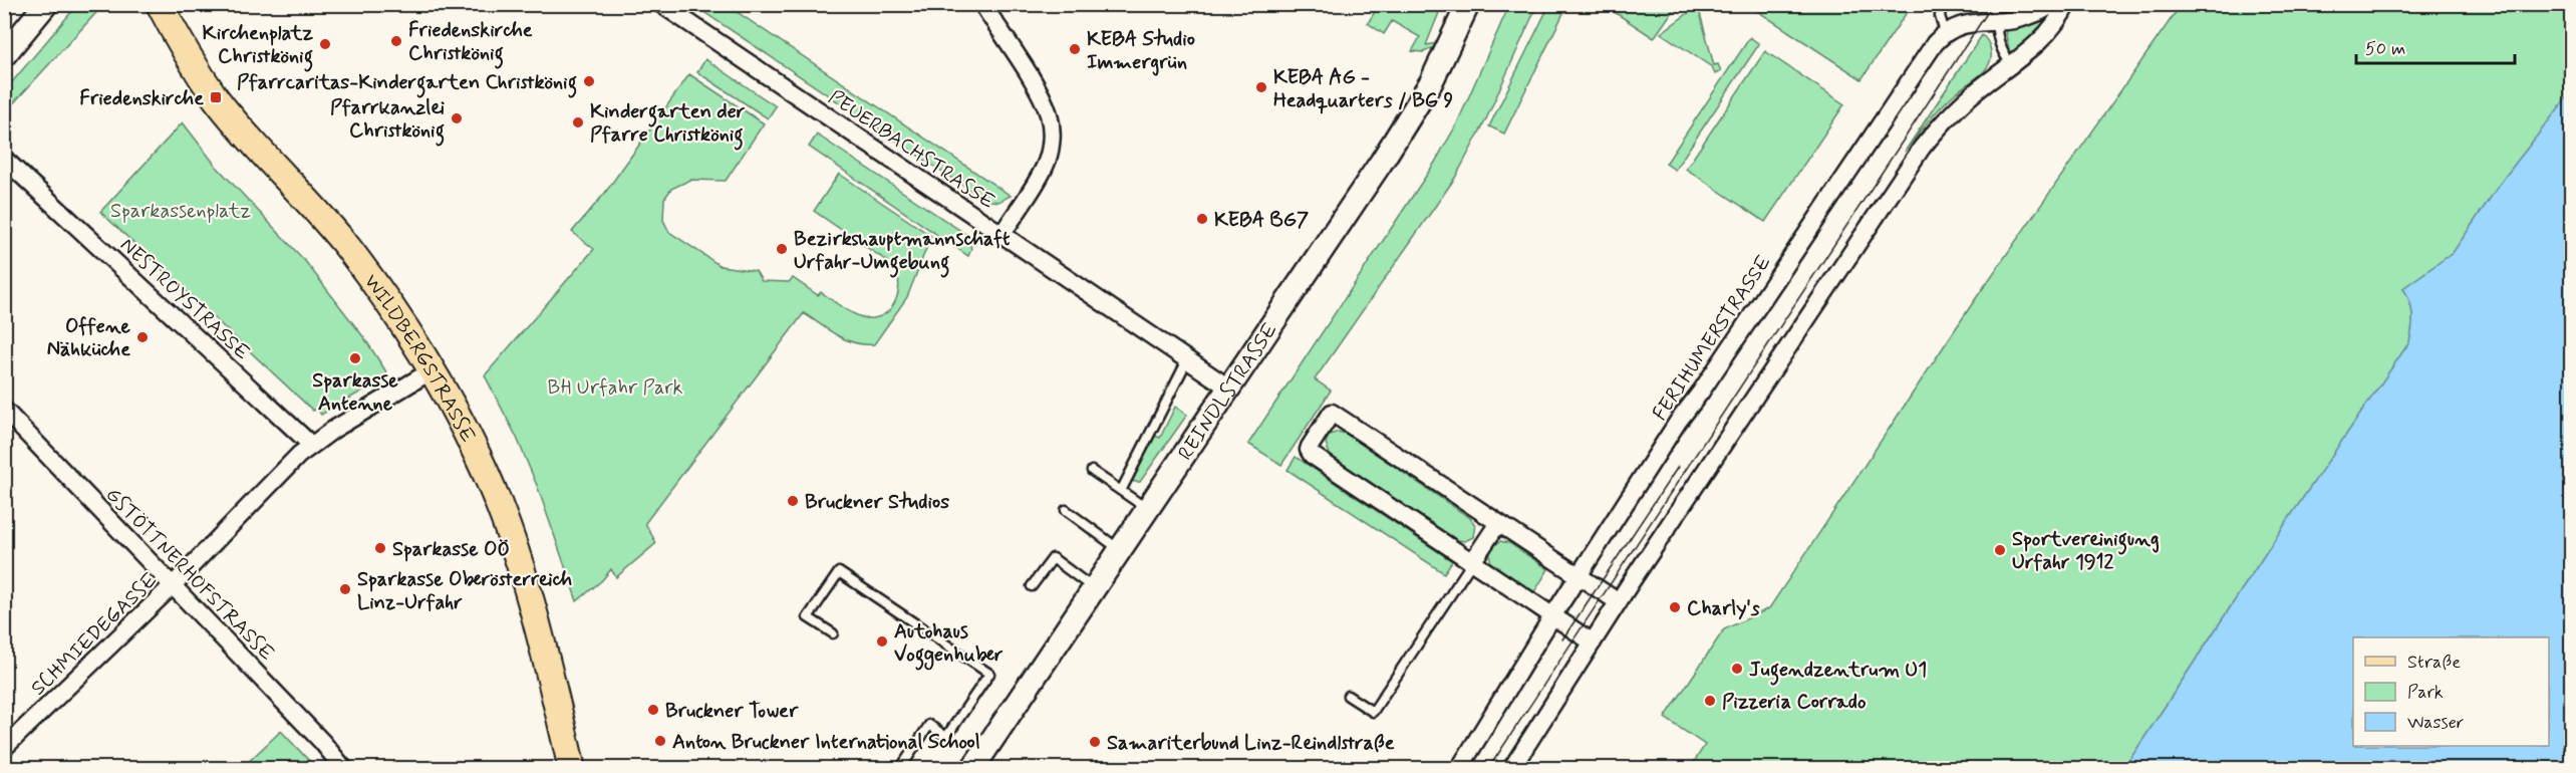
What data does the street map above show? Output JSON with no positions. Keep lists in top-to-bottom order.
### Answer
{
  "streets": {
    "main road": ["WILDBERGSTRASSE"],
    "street": [
      "PEUERBACHSTRASSE",
      "NESTROYSTRASSE",
      "FERIHUMERSTRASSE",
      "REINDLSTRASSE",
      "GSTÖTTNERHOFSTRASSE",
      "SCHMIEDEGASSE"
    ]
  },
  "crossings": [
    ["PEUERBACHSTRASSE", "REINDLSTRASSE"],
    ["NESTROYSTRASSE", "SCHMIEDEGASSE"],
    ["GSTÖTTNERHOFSTRASSE", "SCHMIEDEGASSE"]
  ],
  "parks": ["Sparkassenplatz", "BH Urfahr Park"],
  "places": {
    "other": [
      "Friedenskirche Christkönig",
      "Kirchenplatz Christkönig",
      "KEBA Studio Immergrün",
      "Pfarrcaritas-Kindergarten Christkönig",
      "KEBA AG - Headquarters / BG 9",
      "Pfarrkanzlei Christkönig",
      "Kindergarten der Pfarre Christkönig",
      "KEBA BG7",
      "Bezirkshauptmannschaft Urfahr-Umgebung",
      "Offene Nähküche",
      "Sparkasse Antenne",
      "Bruckner Studios",
      "Sparkasse OÖ",
      "Sportvereinigung Urfahr 1912",
      "Sparkasse Oberösterreich Linz-Urfahr",
      "Charly's",
      "Autohaus Voggenhuber",
      "Jugendzentrum U1",
      "Pizzeria Corrado",
      "Bruckner Tower",
      "Anton Bruckner International School",
      "Samariterbund Linz-Reindlstraße"
    ],
    "transit": ["Friedenskirche"]
  },
  "legend": ["Straße", "Park", "Wasser"],
  "scale_bar": "50 m"
}
